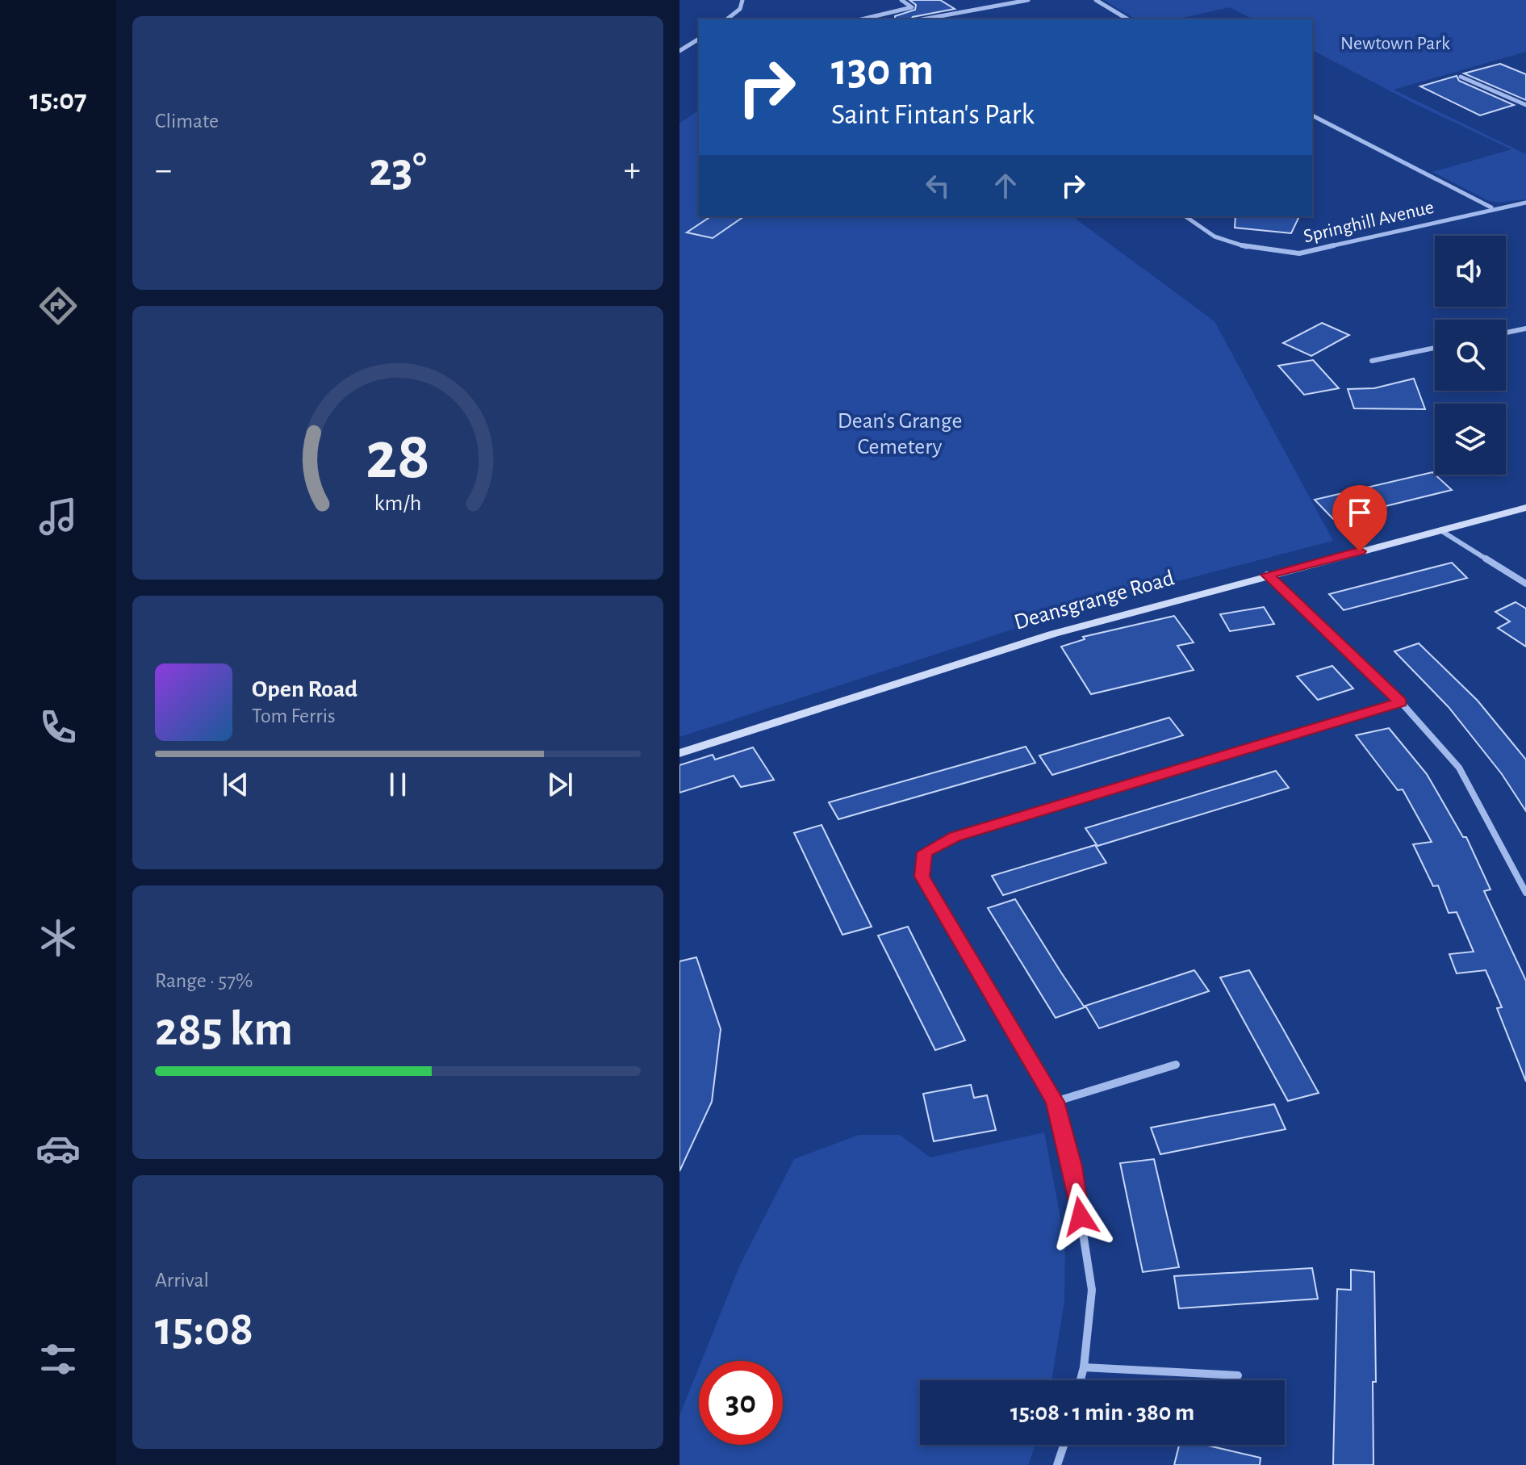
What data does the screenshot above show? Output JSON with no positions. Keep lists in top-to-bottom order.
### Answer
{
  "streets": {
    "main road": ["Deansgrange Road"],
    "street": ["Springhill Avenue"]
  },
  "parks": ["Newtown Park", "Dean's Grange Cemetery"],
  "page": {
    "tabs": "15:07",
    "tile": [
      "Climate",
      ["Range · 57%", "285 km"],
      ["Arrival", "15:08"]
    ],
    "turn": ["130 m", "Saint Fintan's Park"],
    "heat": ["−", "23°", "+"],
    "song": ["Open Road", "Tom Ferris"],
    "limit": "30",
    "trip": "15:08 · 1 min · 380 m",
    "gauge": ["28", "km/h"]
  }
}
